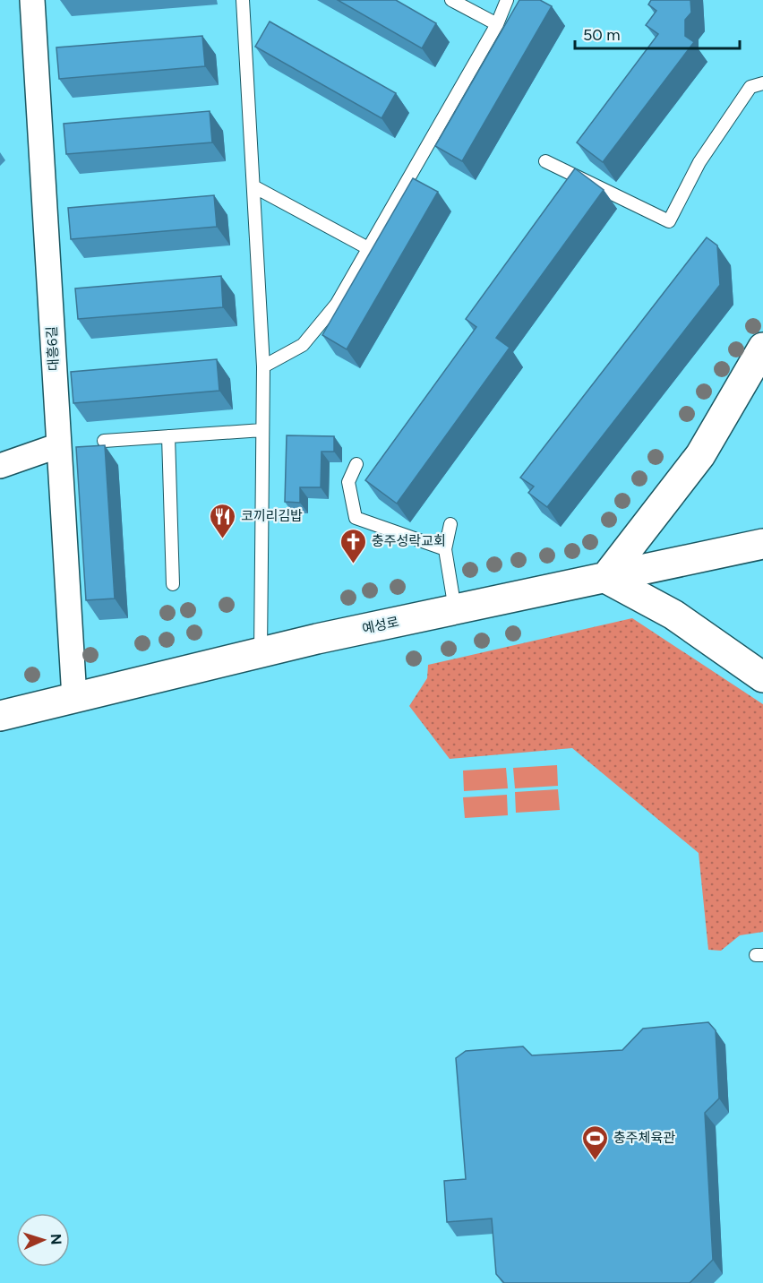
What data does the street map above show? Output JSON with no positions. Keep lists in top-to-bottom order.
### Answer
{
  "streets": {
    "street": ["대흥6길", "예성로"]
  },
  "crossings": [
    ["대흥6길", "예성로"]
  ],
  "places": {
    "restaurant": ["코끼리김밥"],
    "church": ["충주성락교회"],
    "sports": ["충주체육관"]
  },
  "scale_bar": "50 m",
  "north": "right"
}
